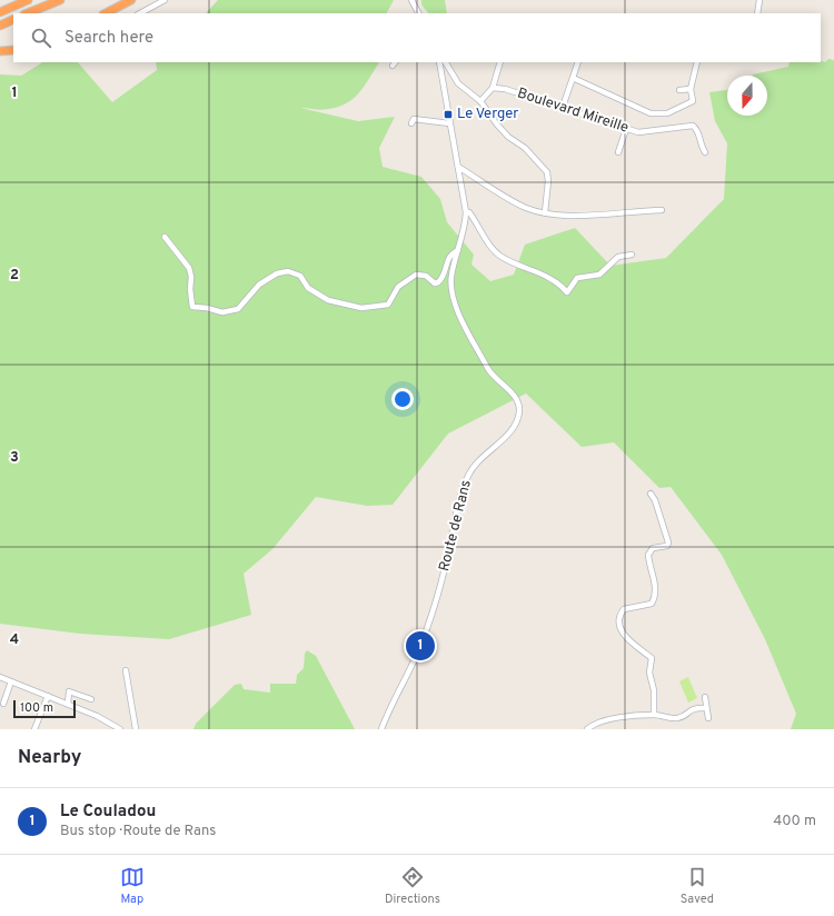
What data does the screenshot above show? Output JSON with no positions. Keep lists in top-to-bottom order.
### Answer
{
  "streets": {
    "street": ["Boulevard Mireille", "Route de Rans"]
  },
  "places": {
    "transit": ["Le Verger"]
  },
  "scale_bar": "100 m",
  "north": "bottom",
  "page": {
    "search": "Search here",
    "pins": "1",
    "scale": "100 m",
    "heading": "Nearby",
    "list": [
      {
        "mark": "1",
        "name": "Le Couladou",
        "note": "Bus stop · Route de Rans",
        "value": "400 m"
      }
    ],
    "nav": ["Map", "Directions", "Saved"]
  },
  "grid": {
    "rows": [
      "1",
      "2",
      "3",
      "4"
    ]
  }
}
